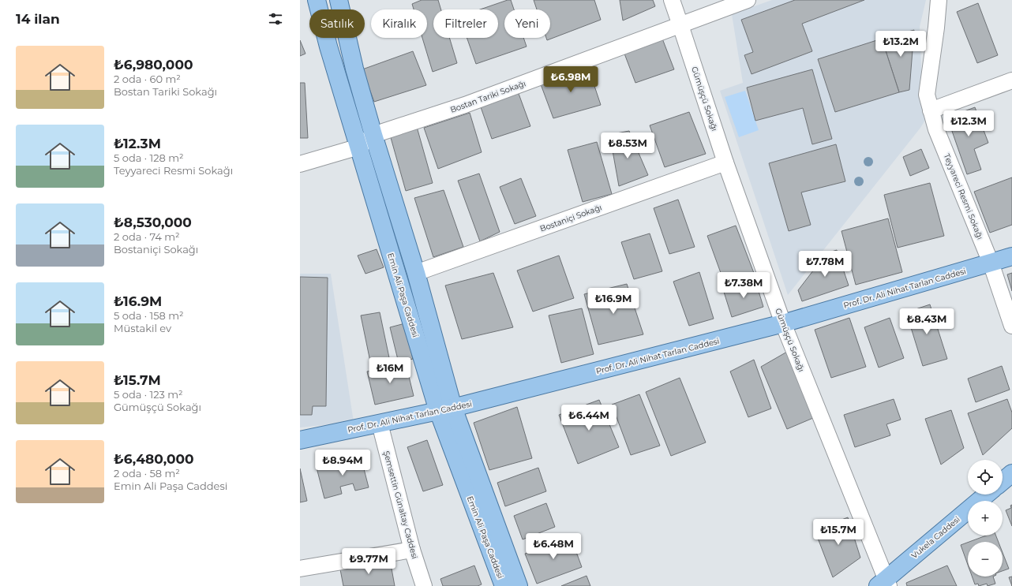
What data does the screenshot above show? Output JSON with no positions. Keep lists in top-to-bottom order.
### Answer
{
  "streets": {
    "main road": ["Prof. Dr. Ali Nihat Tarlan Caddesi", "Emin Ali Paşa Caddesi", "Vukela Caddesi"],
    "street": [
      "Bostan Tariki Sokağı",
      "Gümüşçü Sokağı",
      "Teyyareci Resmi Sokağı",
      "Bostaniçi Sokağı",
      "Şemsettin Günaltay Caddesi"
    ]
  },
  "crossings": [
    ["Bostan Tariki Sokağı", "Gümüşçü Sokağı"],
    ["Bostan Tariki Sokağı", "Emin Ali Paşa Caddesi"],
    ["Gümüşçü Sokağı", "Bostaniçi Sokağı"],
    ["Gümüşçü Sokağı", "Prof. Dr. Ali Nihat Tarlan Caddesi"],
    ["Gümüşçü Sokağı", "Vukela Caddesi"],
    ["Teyyareci Resmi Sokağı", "Prof. Dr. Ali Nihat Tarlan Caddesi"],
    ["Bostaniçi Sokağı", "Emin Ali Paşa Caddesi"],
    ["Prof. Dr. Ali Nihat Tarlan Caddesi", "Emin Ali Paşa Caddesi"],
    ["Prof. Dr. Ali Nihat Tarlan Caddesi", "Şemsettin Günaltay Caddesi"]
  ],
  "page": {
    "heading": "14 ilan",
    "chip": [
      "Satılık",
      "Kiralık",
      "Filtreler",
      "Yeni"
    ],
    "price": [
      "₺13.2M",
      "₺6.98M",
      "₺12.3M",
      "₺8.53M",
      "₺7.78M",
      "₺7.38M",
      "₺16.9M",
      "₺8.43M",
      "₺16M",
      "₺6.44M",
      "₺8.94M",
      "₺15.7M",
      "₺6.48M",
      "₺9.77M"
    ],
    "list": [
      {
        "name": "₺6,980,000",
        "note": "2 oda · 60 m² · Bostan Tariki Sokağı"
      },
      {
        "name": "₺12.3M",
        "note": "5 oda · 128 m² · Teyyareci Resmi Sokağı"
      },
      {
        "name": "₺8,530,000",
        "note": "2 oda · 74 m² · Bostaniçi Sokağı"
      },
      {
        "name": "₺16.9M",
        "note": "5 oda · 158 m² · Müstakil ev"
      },
      {
        "name": "₺15.7M",
        "note": "5 oda · 123 m² · Gümüşçü Sokağı"
      },
      {
        "name": "₺6,480,000",
        "note": "2 oda · 58 m² · Emin Ali Paşa Caddesi"
      }
    ],
    "map_buttons": ["+", "−"]
  }
}
